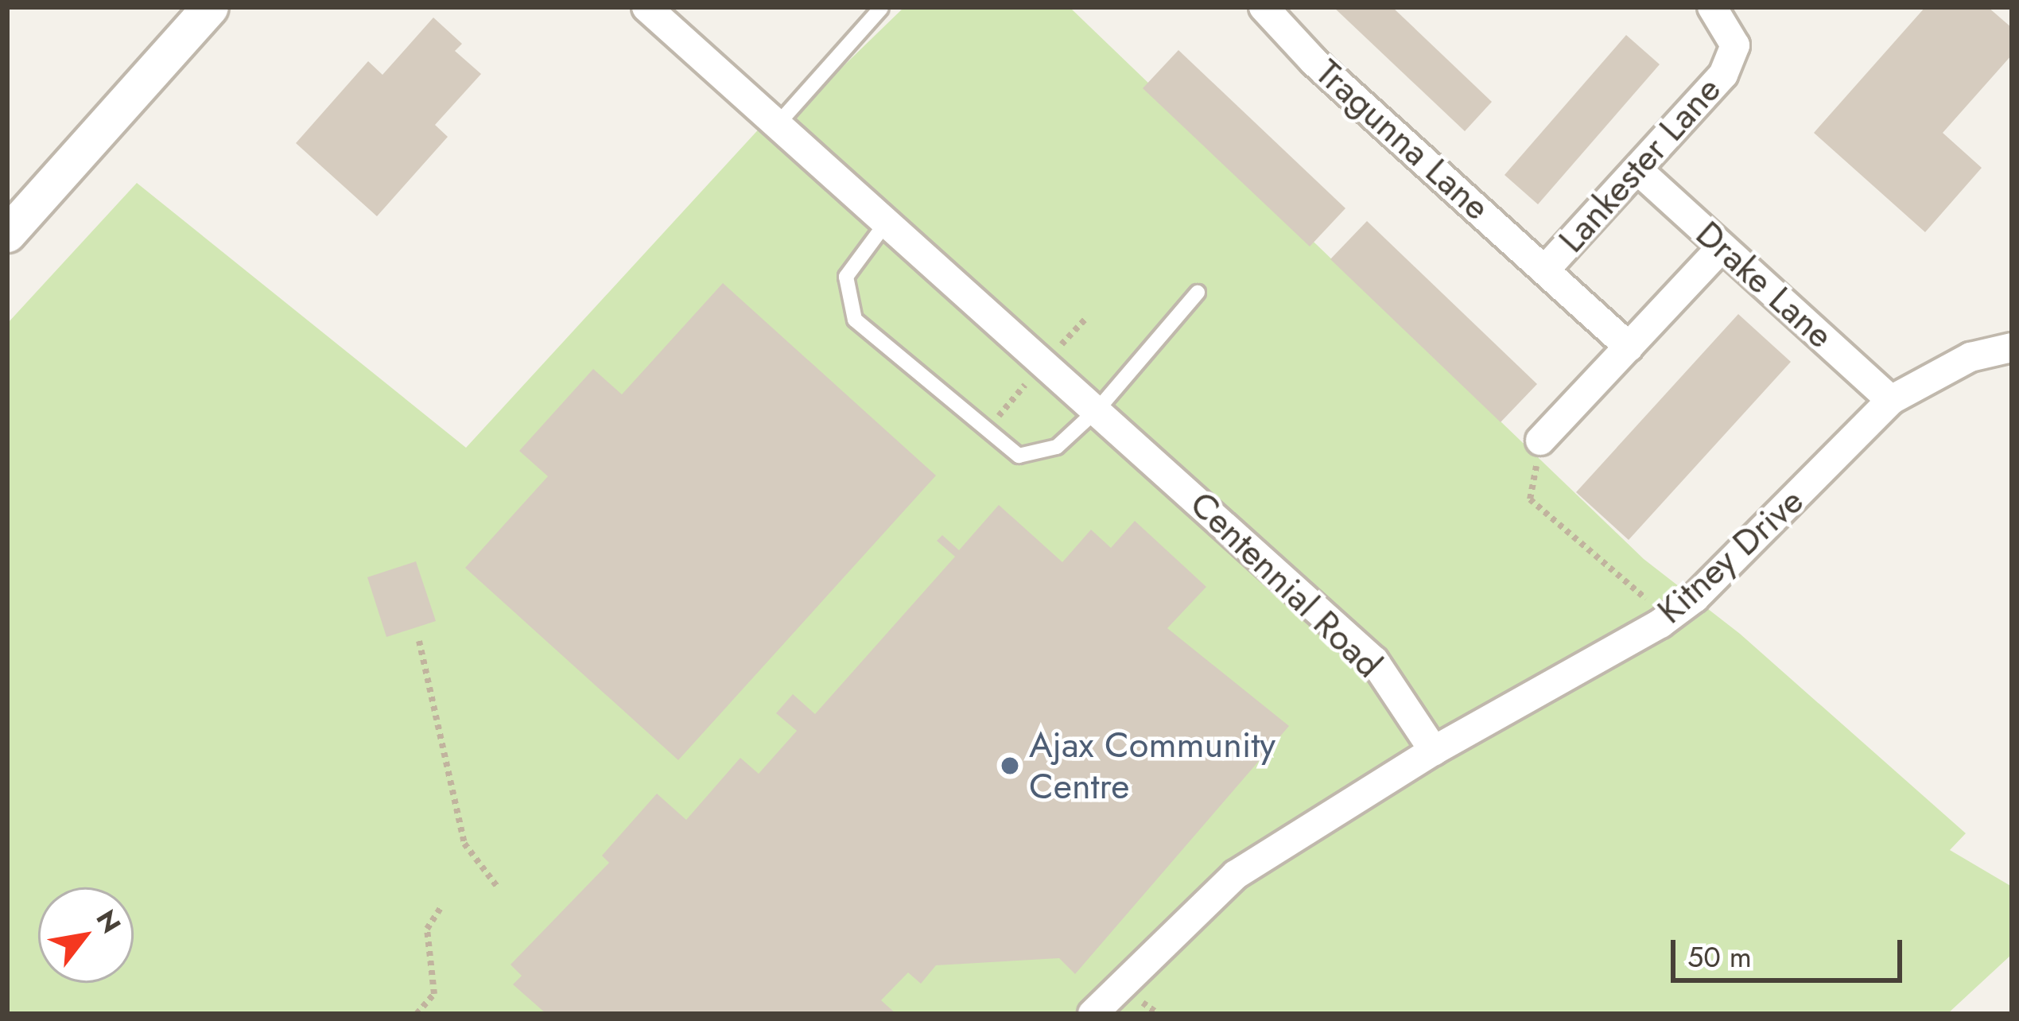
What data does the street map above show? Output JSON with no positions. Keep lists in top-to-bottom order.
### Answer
{
  "streets": {
    "street": [
      "Tragunna Lane",
      "Lankester Lane",
      "Drake Lane",
      "Kitney Drive",
      "Centennial Road"
    ]
  },
  "crossings": [
    ["Tragunna Lane", "Lankester Lane"],
    ["Lankester Lane", "Drake Lane"],
    ["Drake Lane", "Kitney Drive"],
    ["Kitney Drive", "Centennial Road"]
  ],
  "places": ["Ajax Community Centre"],
  "scale_bar": "50 m",
  "north": "top right"
}
